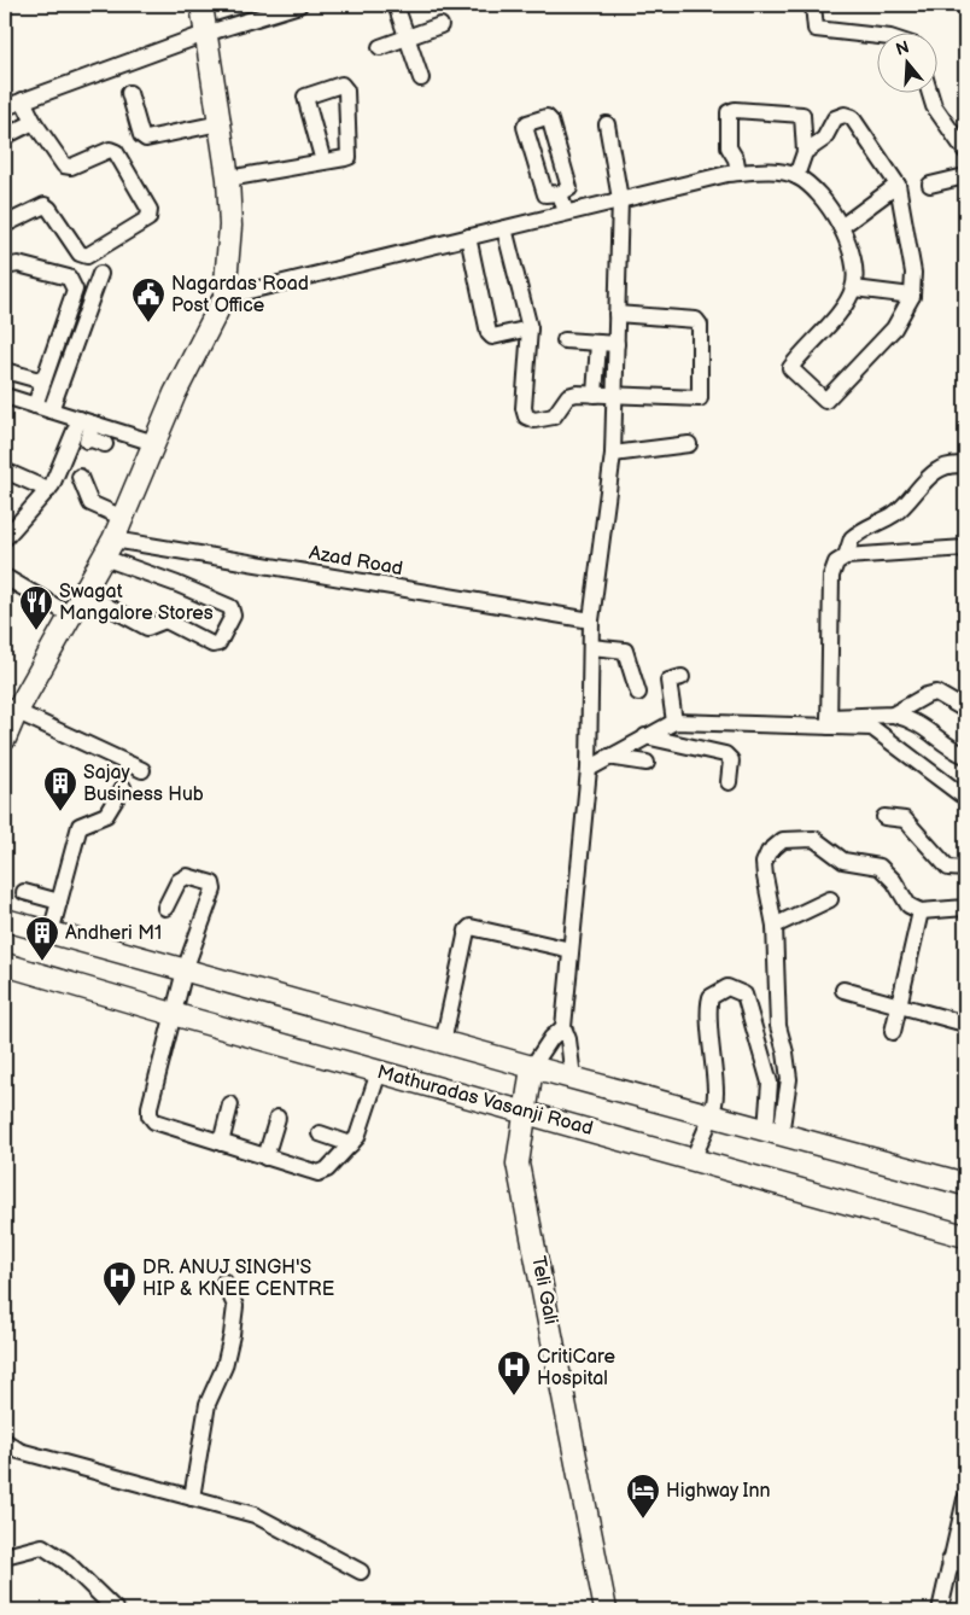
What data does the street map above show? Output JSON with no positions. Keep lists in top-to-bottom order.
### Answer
{
  "streets": {
    "main road": ["Mathuradas Vasanji Road", "Teli Gali"],
    "street": ["Azad Road"]
  },
  "crossings": [
    ["Mathuradas Vasanji Road", "Teli Gali"]
  ],
  "places": {
    "public building": ["Nagardas Road Post Office"],
    "restaurant": ["Swagat Mangalore Stores"],
    "building": ["Sajay Business Hub", "Andheri M1"],
    "hospital": ["DR. ANUJ SINGH'S HIP & KNEE CENTRE", "CritiCare Hospital"],
    "hotel": ["Highway Inn"]
  },
  "north": "top"
}
